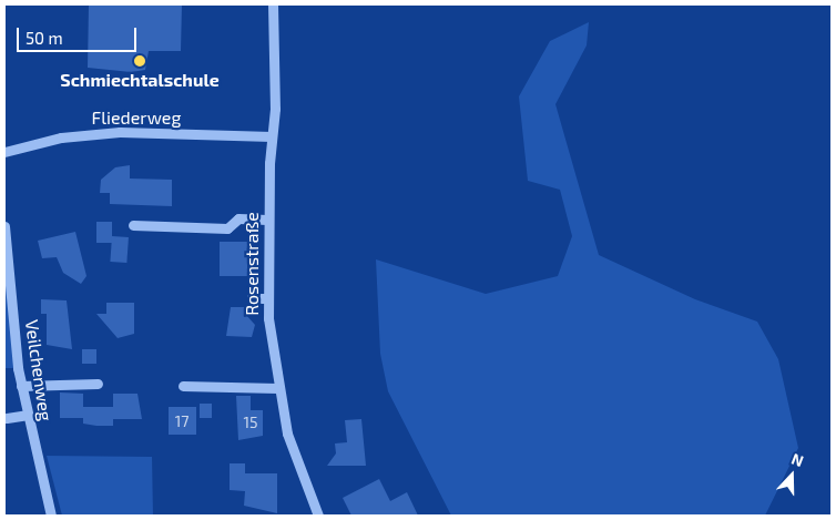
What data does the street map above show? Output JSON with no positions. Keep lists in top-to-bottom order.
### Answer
{
  "streets": {
    "street": ["Fliederweg", "Rosenstraße", "Veilchenweg"]
  },
  "crossings": [
    ["Fliederweg", "Rosenstraße"]
  ],
  "places": ["Schmiechtalschule"],
  "house_numbers": ["17", "15"],
  "scale_bar": "50 m",
  "north": "top"
}
